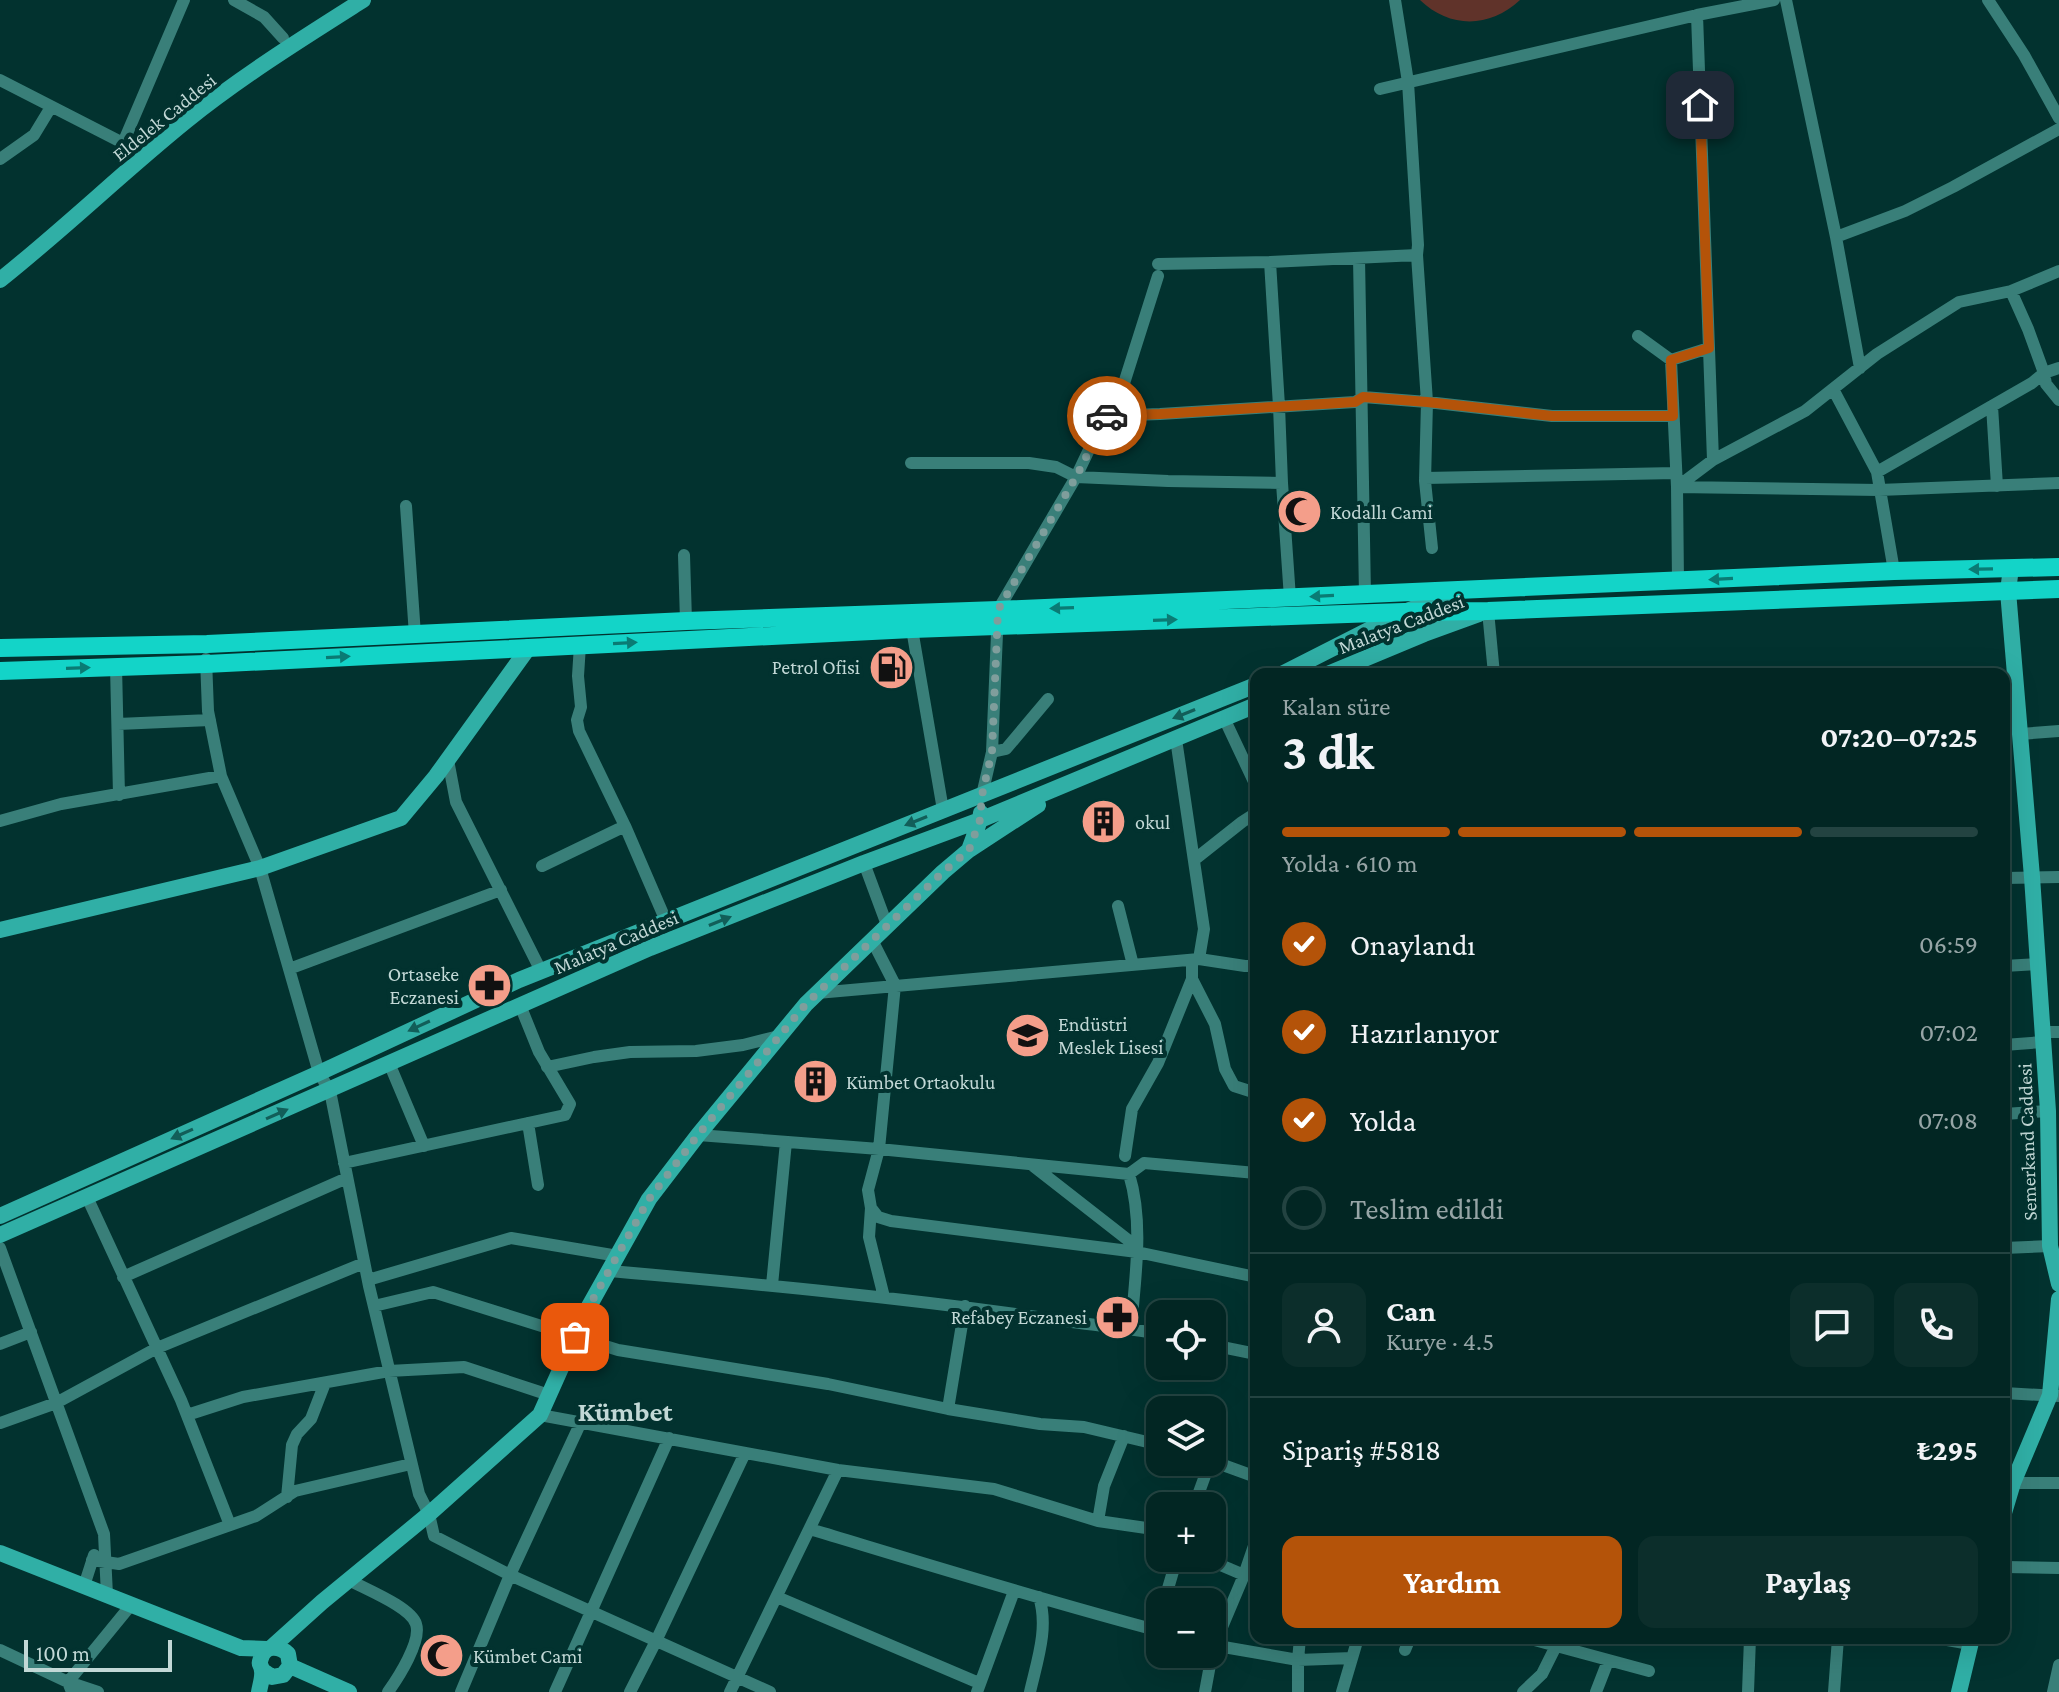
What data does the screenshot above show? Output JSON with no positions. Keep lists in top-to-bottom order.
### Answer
{
  "streets": {
    "street": ["Eldelek Caddesi", "Malatya Caddesi", "Semerkand Caddesi"]
  },
  "districts": ["Kümbet"],
  "places": {
    "mosque": ["Kodallı Cami", "Kümbet Cami"],
    "fuel station": ["Petrol Ofisi"],
    "building": ["okul", "Kümbet Ortaokulu"],
    "pharmacy": ["Ortaseke Eczanesi", "Refabey Eczanesi"],
    "school or university": ["Endüstri Meslek Lisesi"]
  },
  "scale_bar": "100 m",
  "page": {
    "heading": ["3 dk", "Kalan süre", "07:20–07:25"],
    "panel": [
      "Can",
      "Kurye · 4.5",
      "Sipariş #5818",
      "₺295"
    ],
    "bar": "Yolda · 610 m",
    "list": [
      ["Onaylandı", "06:59"],
      ["Hazırlanıyor", "07:02"],
      ["Yolda", "07:08"],
      "Teslim edildi"
    ],
    "map_buttons": ["+", "−"],
    "buttons": ["Yardım", "Paylaş"],
    "scale": "100 m"
  }
}
